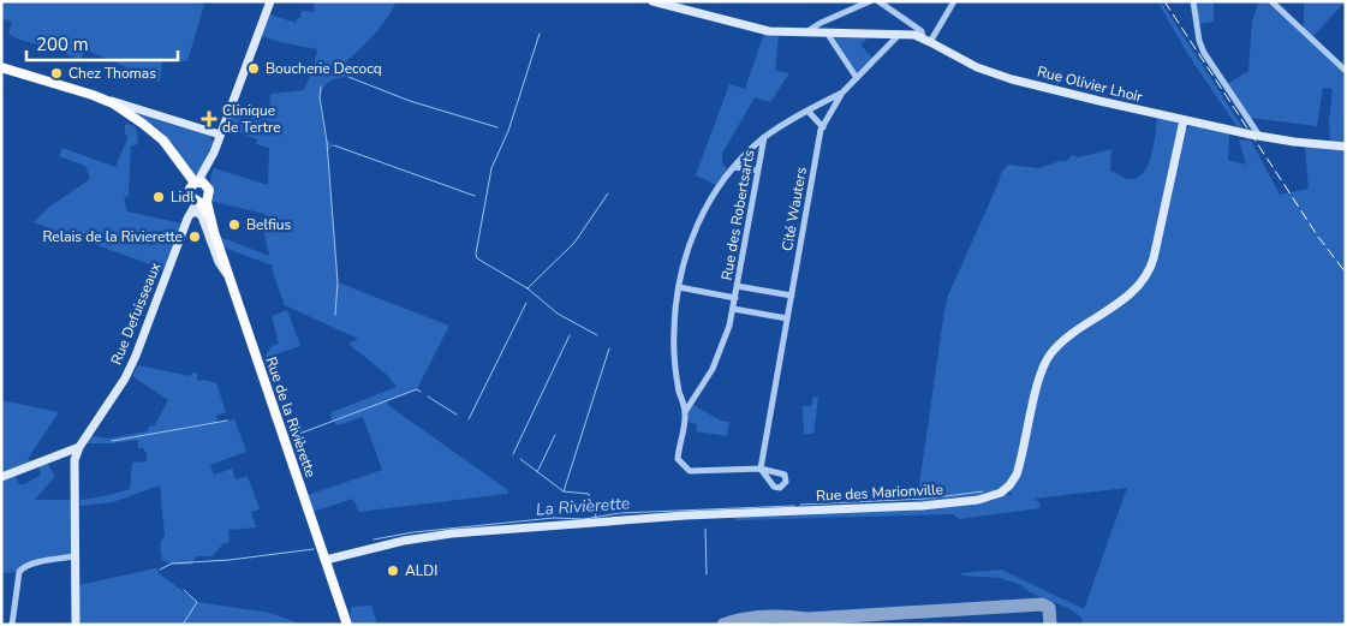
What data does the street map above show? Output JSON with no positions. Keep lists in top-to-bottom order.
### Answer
{
  "streets": {
    "main road": ["Rue de la Rivièrette"],
    "street": [
      "Rue Olivier Lhoir",
      "Cité Wauters",
      "Rue des Robertsarts",
      "Rue Defuisseaux",
      "Rue des Marionville"
    ]
  },
  "crossings": [
    ["Rue Olivier Lhoir", "Cité Wauters"],
    ["Rue Olivier Lhoir", "Rue des Marionville"],
    ["Cité Wauters", "Rue des Robertsarts"],
    ["Rue Defuisseaux", "Rue de la Rivièrette"],
    ["Rue de la Rivièrette", "Rue des Marionville"]
  ],
  "water": ["La Rivièrette"],
  "places": {
    "other": [
      "Boucherie Decocq",
      "Chez Thomas",
      "Lidl",
      "Belfius",
      "Relais de la Rivierette",
      "ALDI"
    ],
    "health": ["Clinique de Tertre"]
  },
  "scale_bar": "200 m"
}
